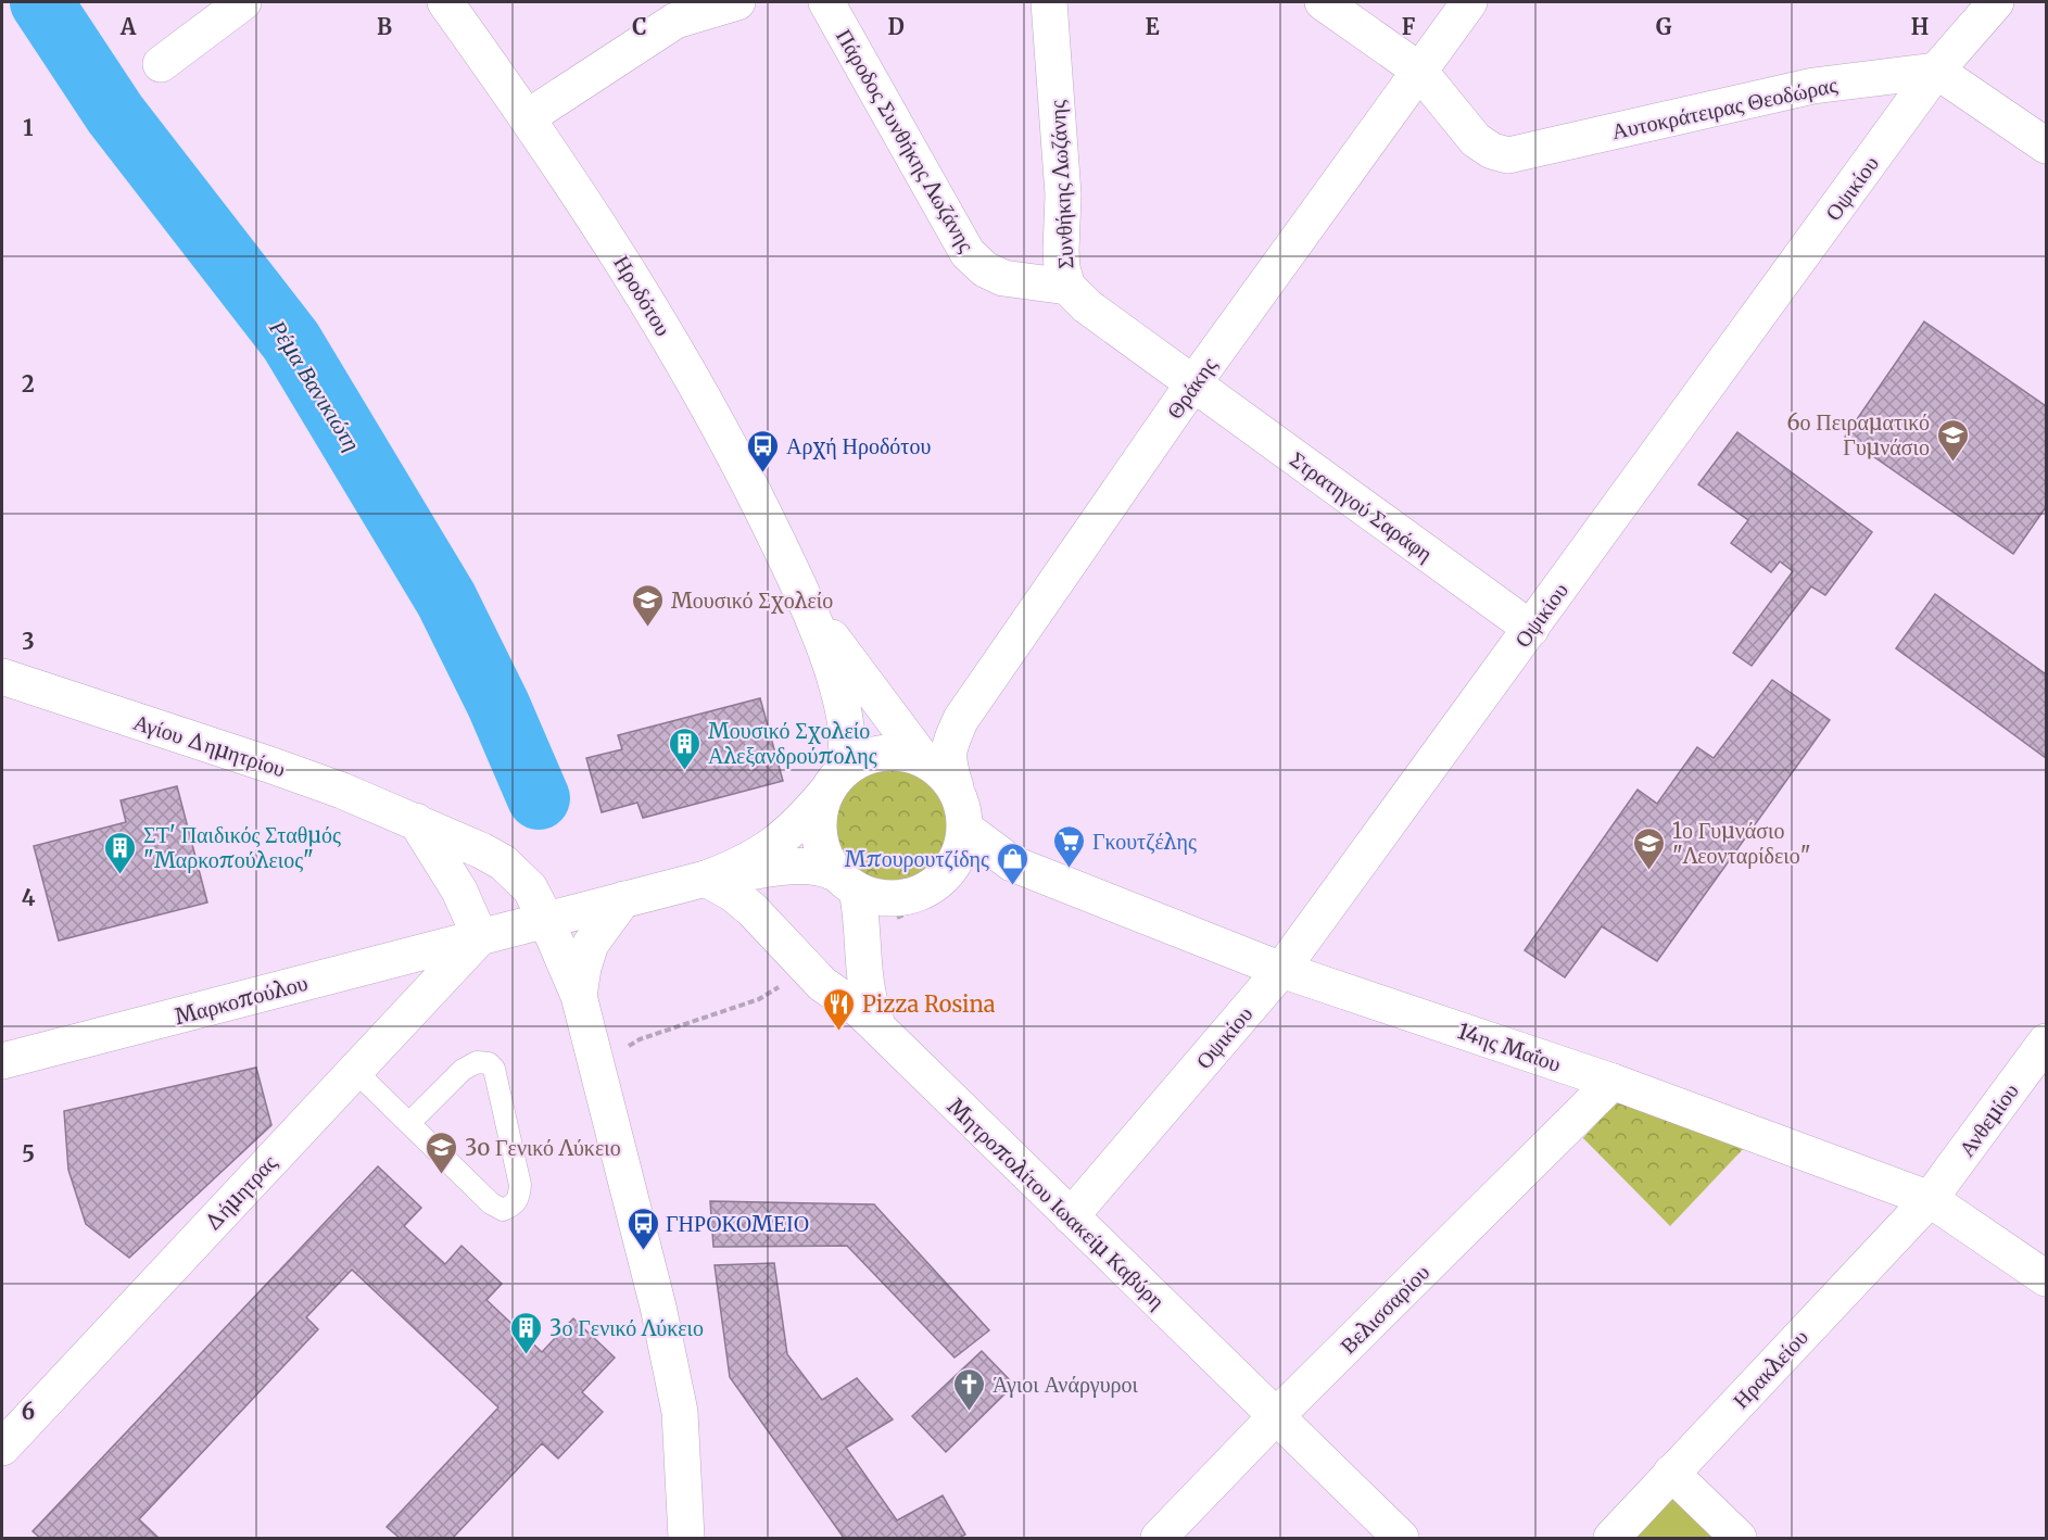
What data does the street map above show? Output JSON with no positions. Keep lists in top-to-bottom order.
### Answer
{
  "streets": {
    "street": [
      "Αυτοκράτειρας Θεοδώρας",
      "Πάροδος Συνθήκης Λωζάνης",
      "Συνθήκης Λωζάνης",
      "Οψικίου",
      "Ηροδότου",
      "Θράκης",
      "Στρατηγού Σαράφη",
      "Αγίου Δημητρίου",
      "Μαρκοπούλου",
      "14ης Μαΐου",
      "Ανθεμίου",
      "Δήμητρας",
      "Μητροπολίτου Ιωακείμ Καβύρη",
      "Βελισσαρίου",
      "Ηρακλείου"
    ]
  },
  "crossings": [
    ["Αυτοκράτειρας Θεοδώρας", "Οψικίου"],
    ["Αυτοκράτειρας Θεοδώρας", "Θράκης"],
    ["Πάροδος Συνθήκης Λωζάνης", "Συνθήκης Λωζάνης"],
    ["Συνθήκης Λωζάνης", "Θράκης"],
    ["Συνθήκης Λωζάνης", "Στρατηγού Σαράφη"],
    ["Οψικίου", "Στρατηγού Σαράφη"],
    ["Οψικίου", "14ης Μαΐου"],
    ["Οψικίου", "Μητροπολίτου Ιωακείμ Καβύρη"],
    ["Ηροδότου", "Θράκης"],
    ["Ηροδότου", "14ης Μαΐου"],
    ["Θράκης", "Στρατηγού Σαράφη"],
    ["Θράκης", "14ης Μαΐου"],
    ["Αγίου Δημητρίου", "Μαρκοπούλου"],
    ["Μαρκοπούλου", "Δήμητρας"],
    ["Μαρκοπούλου", "Μητροπολίτου Ιωακείμ Καβύρη"],
    ["14ης Μαΐου", "Ανθεμίου"],
    ["14ης Μαΐου", "Βελισσαρίου"],
    ["14ης Μαΐου", "Ηρακλείου"],
    ["Ανθεμίου", "Ηρακλείου"],
    ["Μητροπολίτου Ιωακείμ Καβύρη", "Βελισσαρίου"]
  ],
  "water": ["Ρέμα Βανικιώτη"],
  "places": {
    "school or university": [
      "6ο Πειραματικό Γυμνάσιο",
      "Μουσικό Σχολείο",
      "1ο Γυμνάσιο \"Λεονταρίδειο\"",
      "3o Γενικό Λύκειο"
    ],
    "bus stop": ["Αρχή Ηροδότου", "ΓΗΡΟΚΟΜΕΙΟ"],
    "building": ["Μουσικό Σχολείο Αλεξανδρούπολης", "ΣΤ' Παιδικός Σταθμός \"Μαρκοπούλειος\"", "3ο Γενικό Λύκειο"],
    "supermarket": ["Γκουτζέλης"],
    "shop": ["Μπουρουτζίδης"],
    "restaurant": ["Pizza Rosina"],
    "church": ["Άγιοι Ανάργυροι"]
  },
  "grid": {
    "columns": [
      "A",
      "B",
      "C",
      "D",
      "E",
      "F",
      "G",
      "H"
    ],
    "rows": [
      "1",
      "2",
      "3",
      "4",
      "5",
      "6"
    ]
  }
}
